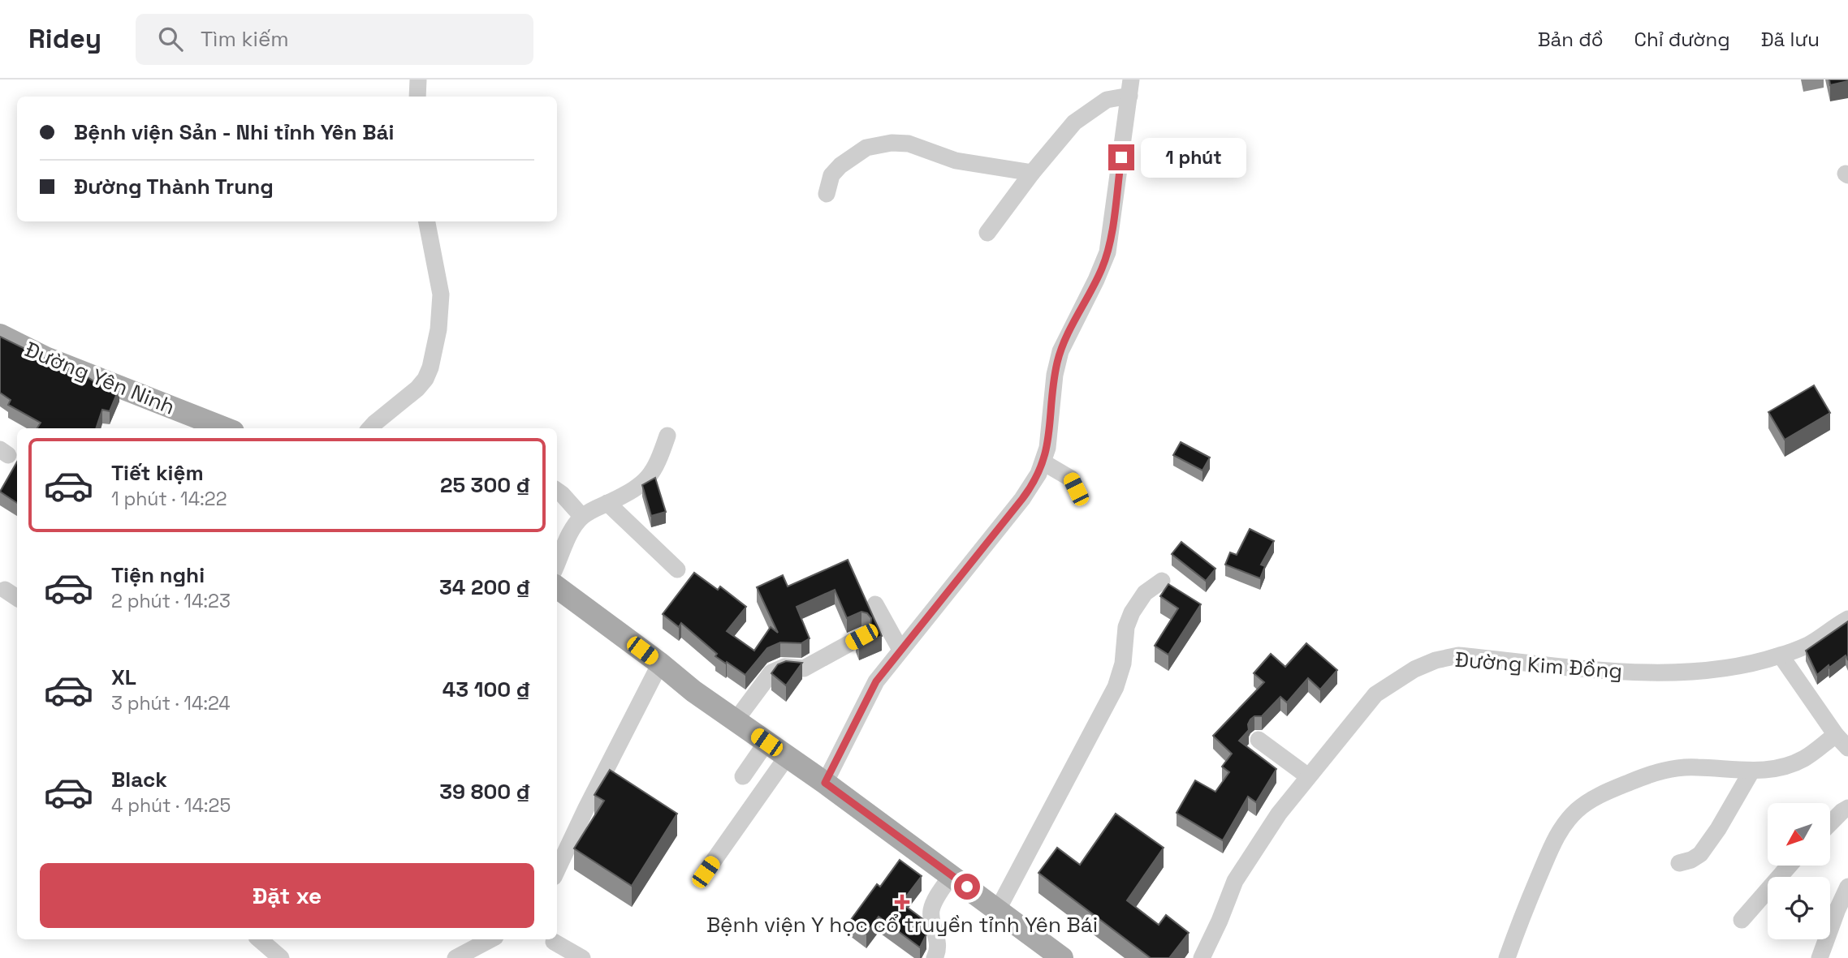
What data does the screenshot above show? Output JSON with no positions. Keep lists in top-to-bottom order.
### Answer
{
  "streets": {
    "main road": ["Đường Yên Ninh"],
    "street": ["Đường Kim Đồng"]
  },
  "places": {
    "health": ["Bệnh viện Y học cổ truyền tỉnh Yên Bái"]
  },
  "north": "bottom left",
  "page": {
    "header": "Ridey",
    "search": "Tìm kiếm",
    "nav": ["Bản đồ", "Chỉ đường", "Đã lưu"],
    "banner": ["Bệnh viện Sản - Nhi tỉnh Yên Bái", "Đường Thành Trung"],
    "bubble": "1 phút",
    "list": [
      {
        "name": "Tiết kiệm",
        "note": "1 phút · 14:22",
        "value": "25 300 ₫"
      },
      {
        "name": "Tiện nghi",
        "note": "2 phút · 14:23",
        "value": "34 200 ₫"
      },
      {
        "name": "XL",
        "note": "3 phút · 14:24",
        "value": "43 100 ₫"
      },
      {
        "name": "Black",
        "note": "4 phút · 14:25",
        "value": "39 800 ₫"
      }
    ],
    "buttons": "Đặt xe"
  }
}
